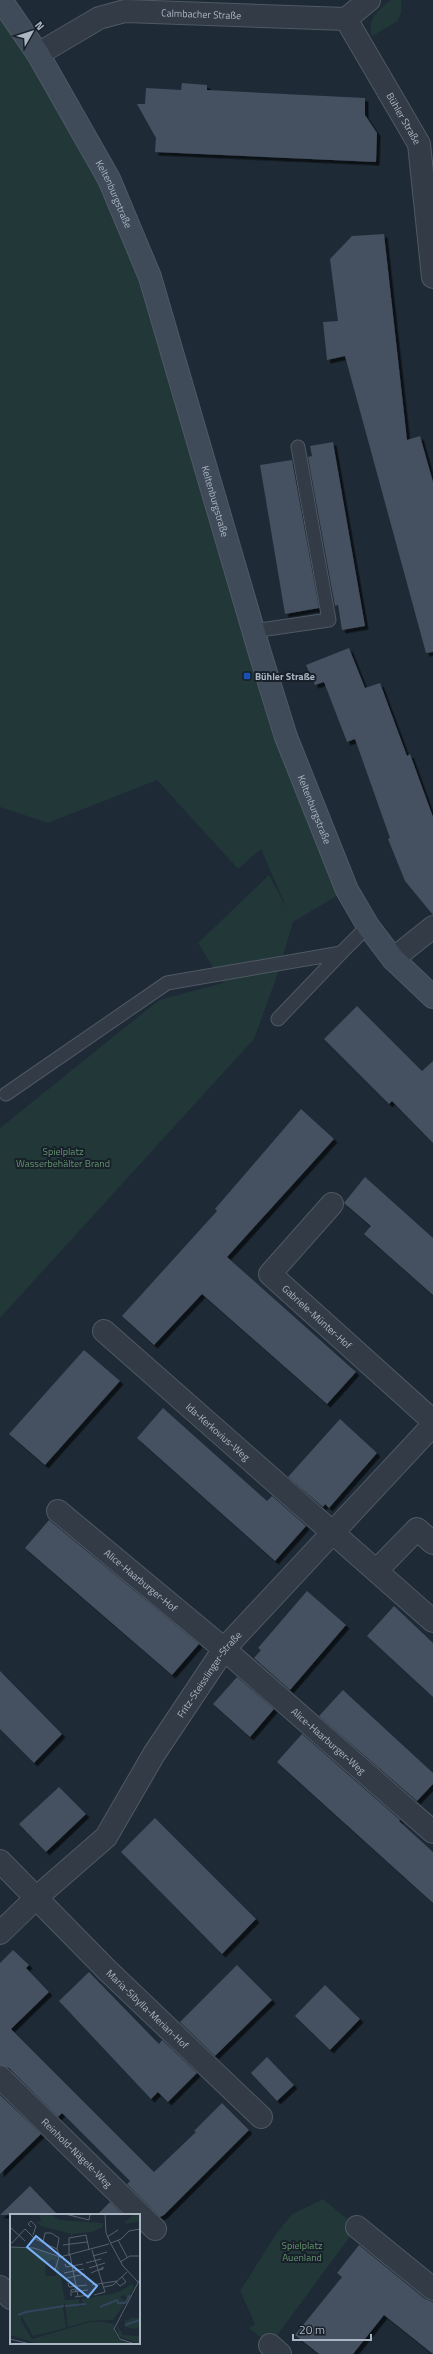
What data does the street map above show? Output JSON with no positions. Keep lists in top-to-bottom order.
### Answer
{
  "streets": {
    "street": [
      "Calmbacher Straße",
      "Bühler Straße",
      "Keltenburgstraße",
      "Gabriele-Münter-Hof",
      "Ida-Kerkovius-Weg",
      "Alice-Haarburger-Hof",
      "Fritz-Steisslinger-Straße",
      "Alice-Haarburger-Weg",
      "Maria-Sibylla-Merian-Hof",
      "Reinhold-Nägele-Weg"
    ]
  },
  "crossings": [
    ["Calmbacher Straße", "Bühler Straße"],
    ["Calmbacher Straße", "Keltenburgstraße"],
    ["Ida-Kerkovius-Weg", "Fritz-Steisslinger-Straße"],
    ["Alice-Haarburger-Hof", "Fritz-Steisslinger-Straße"],
    ["Alice-Haarburger-Hof", "Alice-Haarburger-Weg"],
    ["Fritz-Steisslinger-Straße", "Alice-Haarburger-Weg"],
    ["Fritz-Steisslinger-Straße", "Maria-Sibylla-Merian-Hof"]
  ],
  "parks": ["Spielplatz Wasserbehälter Brand", "Spielplatz Auenland"],
  "places": {
    "transit": ["Bühler Straße"]
  },
  "scale_bar": "20 m",
  "north": "top right"
}
